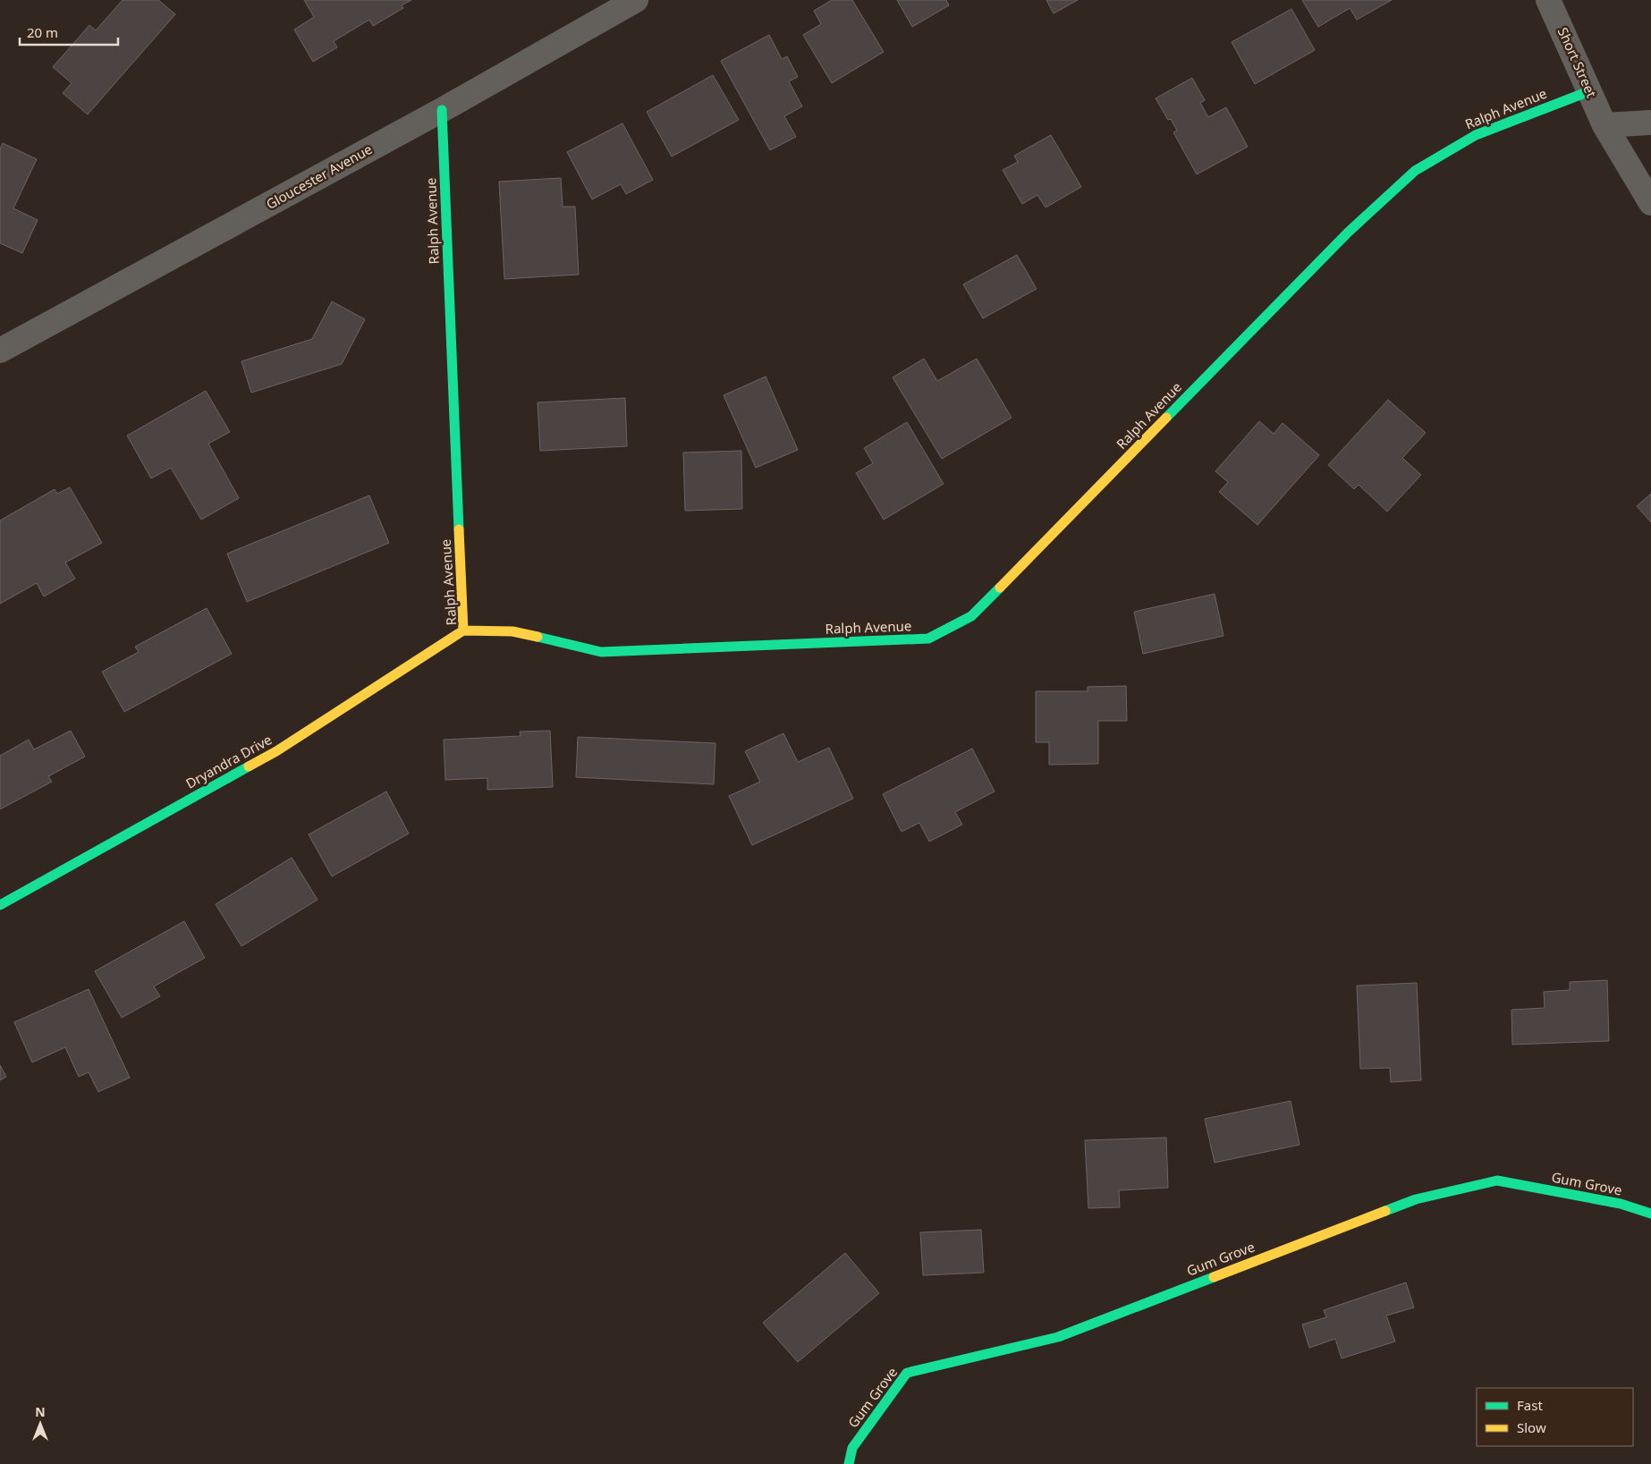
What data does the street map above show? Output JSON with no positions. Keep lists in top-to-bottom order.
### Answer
{
  "streets": {
    "street": [
      "Short Street",
      "Ralph Avenue",
      "Gloucester Avenue",
      "Dryandra Drive",
      "Gum Grove"
    ]
  },
  "crossings": [
    ["Short Street", "Ralph Avenue"],
    ["Ralph Avenue", "Gloucester Avenue"],
    ["Ralph Avenue", "Dryandra Drive"]
  ],
  "legend": ["Fast", "Slow"],
  "scale_bar": "20 m",
  "north": "top"
}
